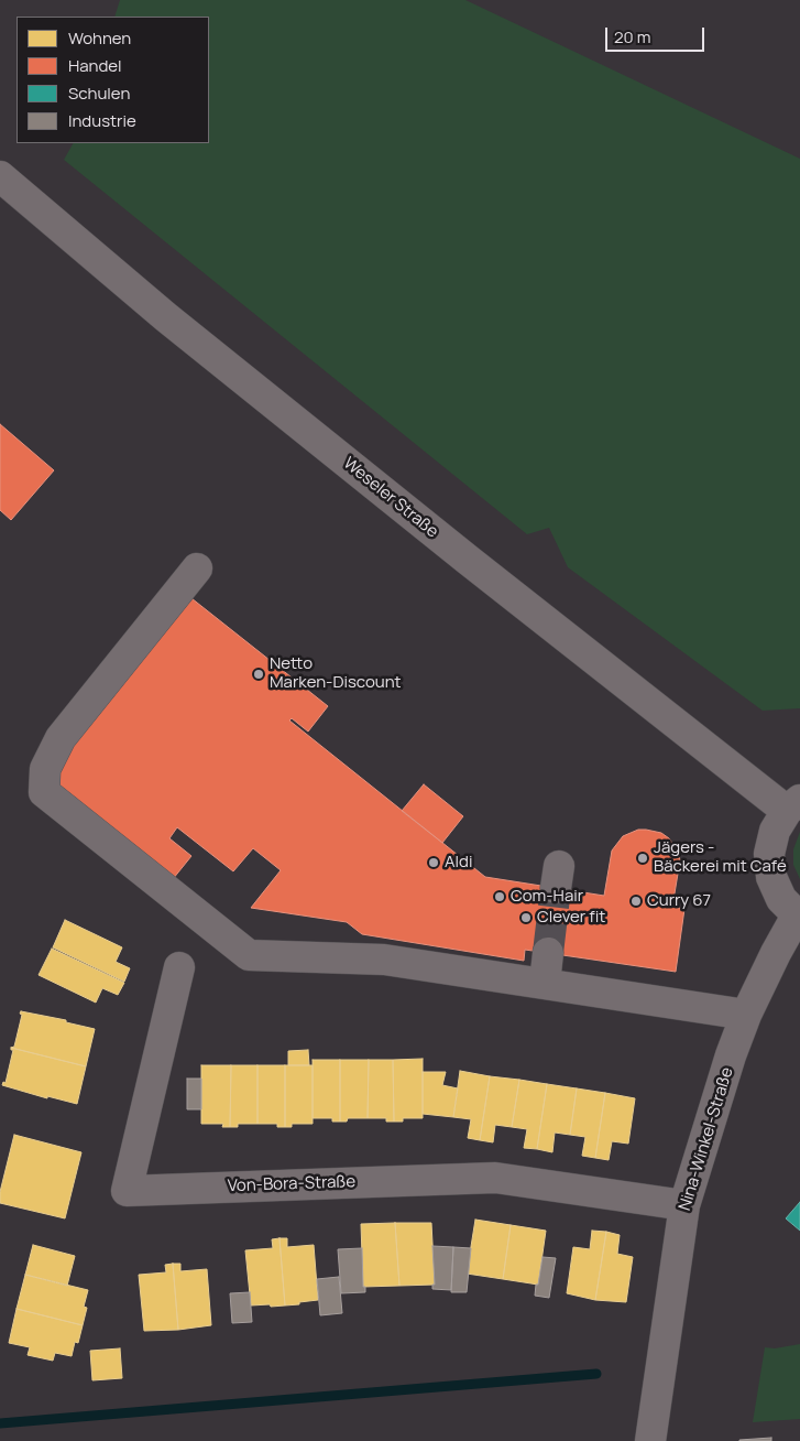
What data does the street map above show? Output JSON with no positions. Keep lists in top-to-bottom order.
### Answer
{
  "streets": {
    "street": ["Weseler Straße", "Nina-Winkel-Straße", "Von-Bora-Straße"]
  },
  "crossings": [
    ["Nina-Winkel-Straße", "Von-Bora-Straße"]
  ],
  "places": [
    "Netto Marken-Discount",
    "Jägers - Bäckerei mit Café",
    "Aldi",
    "Com-Hair",
    "Curry 67",
    "Clever fit"
  ],
  "legend": [
    "Wohnen",
    "Handel",
    "Schulen",
    "Industrie"
  ],
  "scale_bar": "20 m"
}
